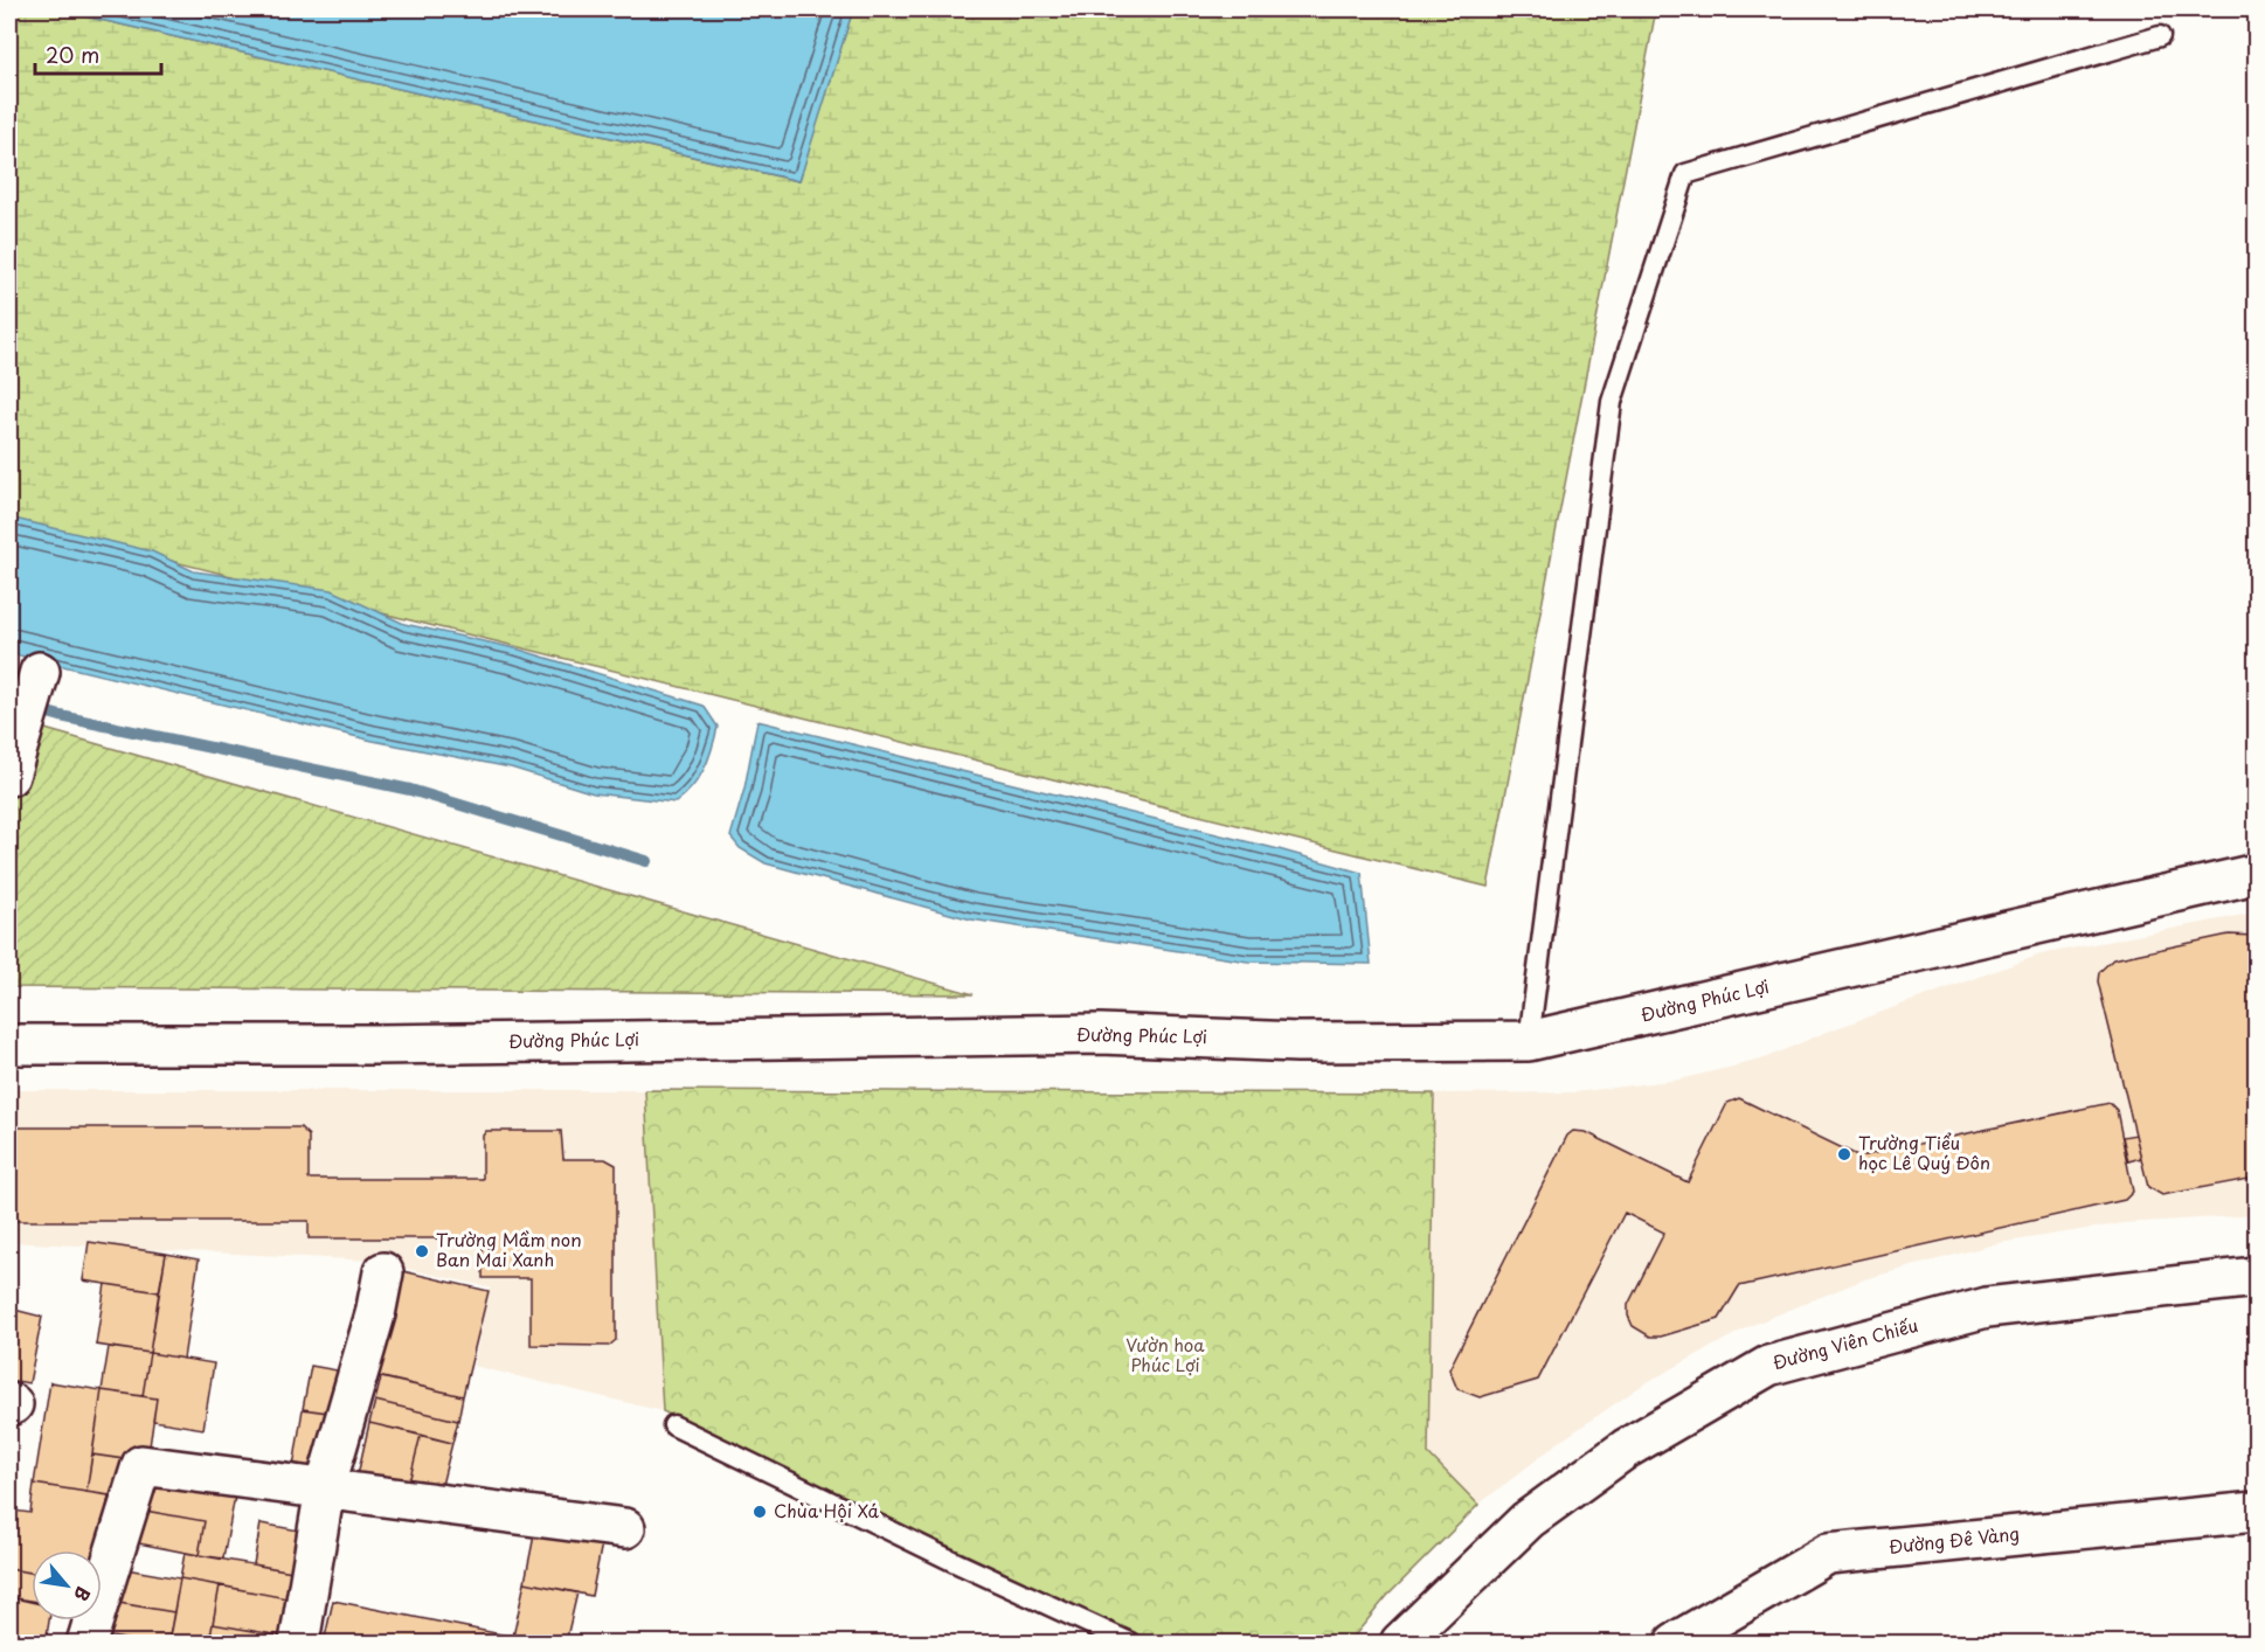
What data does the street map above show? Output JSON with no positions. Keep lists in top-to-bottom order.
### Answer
{
  "streets": {
    "street": ["Đường Phúc Lợi", "Đường Viên Chiếu", "Đường Đê Vàng"]
  },
  "parks": ["Vườn hoa Phúc Lợi"],
  "places": ["Trường Tiểu học Lê Quý Đôn", "Trường Mầm non Ban Mai Xanh", "Chùa Hội Xá"],
  "scale_bar": "20 m",
  "north": "bottom right"
}
